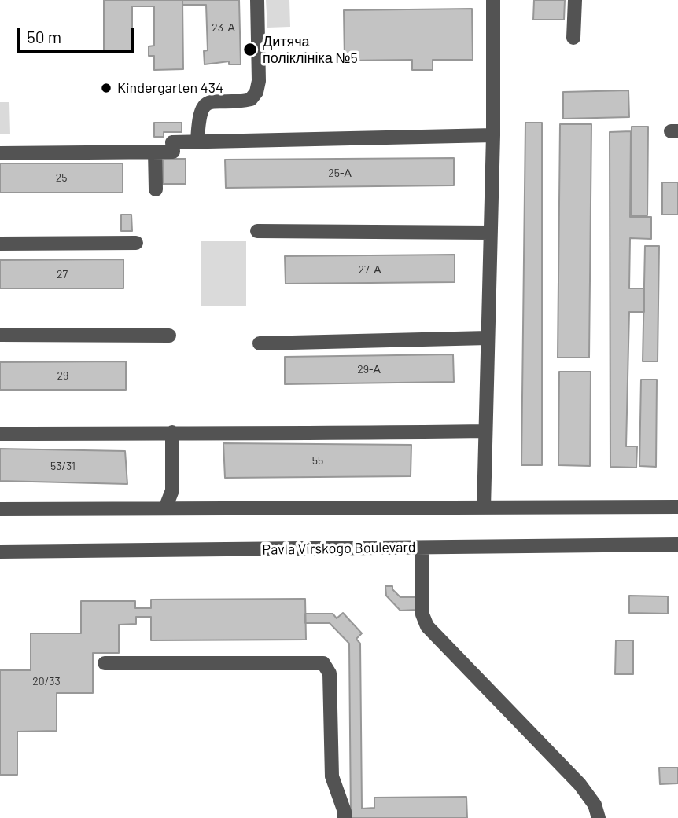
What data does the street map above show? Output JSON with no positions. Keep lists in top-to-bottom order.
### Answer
{
  "streets": {
    "street": ["Pavla Virskogo Boulevard"]
  },
  "places": ["Дитяча поліклініка №5", "Kindergarten 434"],
  "house_numbers": [
    "23-А",
    "25-А",
    "25",
    "27-А",
    "27",
    "29-А",
    "29",
    "55",
    "53/31",
    "20/33"
  ],
  "scale_bar": "50 m"
}
